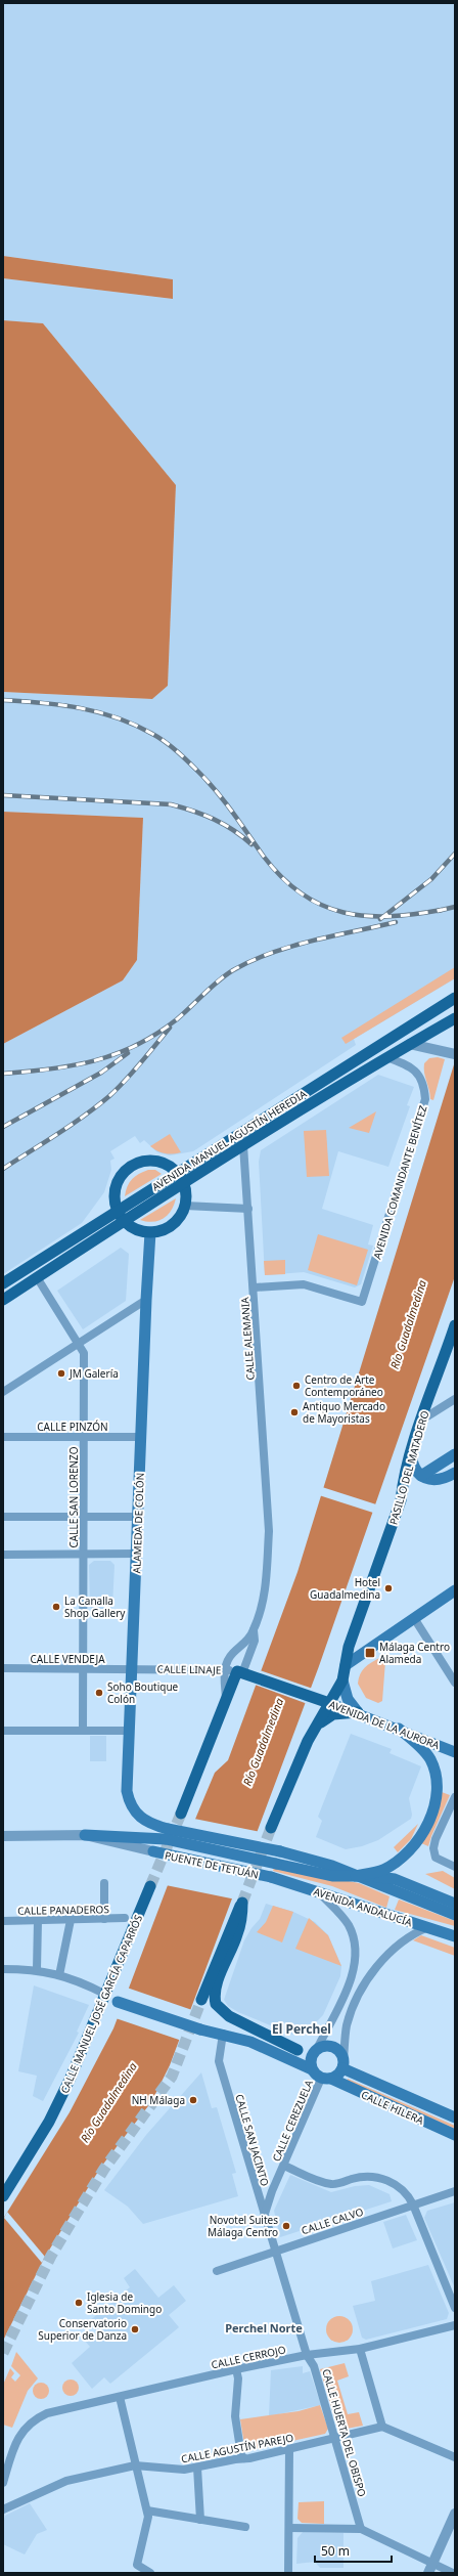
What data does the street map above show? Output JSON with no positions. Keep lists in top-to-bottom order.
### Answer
{
  "streets": {
    "main road": [
      "AVENIDA MANUEL AGUSTÍN HEREDIA",
      "PASILLO DEL MATADERO",
      "ALAMEDA DE COLÓN",
      "AVENIDA DE LA AURORA",
      "PUENTE DE TETUÁN",
      "AVENIDA ANDALUCÍA",
      "CALLE MANUEL JOSÉ GARCÍA CAPARRÓS",
      "CALLE HILERA"
    ],
    "street": [
      "AVENIDA COMANDANTE BENÍTEZ",
      "CALLE ALEMANIA",
      "CALLE PINZÓN",
      "CALLE SAN LORENZO",
      "CALLE VENDEJA",
      "CALLE LINAJE",
      "CALLE PANADEROS",
      "CALLE CEREZUELA",
      "CALLE SAN JACINTO",
      "CALLE CALVO",
      "CALLE CERROJO",
      "CALLE HUERTA DEL OBISPO",
      "CALLE AGUSTÍN PAREJO"
    ]
  },
  "crossings": [
    ["AVENIDA MANUEL AGUSTÍN HEREDIA", "AVENIDA COMANDANTE BENÍTEZ"],
    ["AVENIDA MANUEL AGUSTÍN HEREDIA", "CALLE ALEMANIA"],
    ["AVENIDA MANUEL AGUSTÍN HEREDIA", "CALLE SAN LORENZO"],
    ["AVENIDA COMANDANTE BENÍTEZ", "CALLE ALEMANIA"],
    ["CALLE PINZÓN", "CALLE SAN LORENZO"],
    ["CALLE PINZÓN", "ALAMEDA DE COLÓN"],
    ["PASILLO DEL MATADERO", "AVENIDA DE LA AURORA"],
    ["CALLE SAN LORENZO", "CALLE VENDEJA"],
    ["ALAMEDA DE COLÓN", "CALLE VENDEJA"],
    ["ALAMEDA DE COLÓN", "CALLE LINAJE"],
    ["CALLE VENDEJA", "CALLE LINAJE"],
    ["CALLE LINAJE", "AVENIDA DE LA AURORA"],
    ["PUENTE DE TETUÁN", "AVENIDA ANDALUCÍA"],
    ["CALLE HILERA", "CALLE CEREZUELA"],
    ["CALLE CEREZUELA", "CALLE SAN JACINTO"],
    ["CALLE SAN JACINTO", "CALLE CALVO"],
    ["CALLE SAN JACINTO", "CALLE HUERTA DEL OBISPO"],
    ["CALLE CALVO", "CALLE HUERTA DEL OBISPO"],
    ["CALLE CERROJO", "CALLE HUERTA DEL OBISPO"],
    ["CALLE HUERTA DEL OBISPO", "CALLE AGUSTÍN PAREJO"]
  ],
  "districts": ["El Perchel", "Perchel Norte"],
  "water": ["Río Guadalmedina"],
  "places": {
    "other": [
      "JM Galería",
      "Centro de Arte Contemporáneo",
      "Antiguo Mercado de Mayoristas",
      "Hotel Guadalmedina",
      "La Canalla Shop Gallery",
      "Soho Boutique Colón",
      "NH Málaga",
      "Novotel Suites Málaga Centro",
      "Iglesia de Santo Domingo",
      "Conservatorio Superior de Danza"
    ],
    "transit": ["Málaga Centro Alameda"]
  },
  "scale_bar": "50 m"
}
